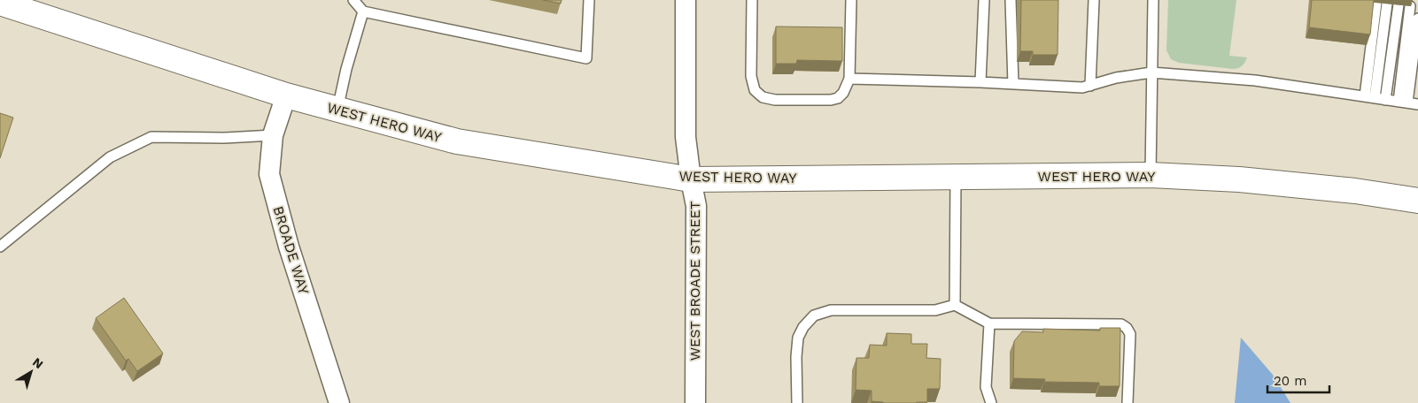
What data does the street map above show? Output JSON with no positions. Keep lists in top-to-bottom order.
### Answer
{
  "streets": {
    "main road": ["WEST HERO WAY"],
    "street": ["BROADE WAY", "WEST BROADE STREET"]
  },
  "crossings": [
    ["WEST HERO WAY", "BROADE WAY"],
    ["WEST HERO WAY", "WEST BROADE STREET"]
  ],
  "scale_bar": "20 m",
  "north": "top right"
}
